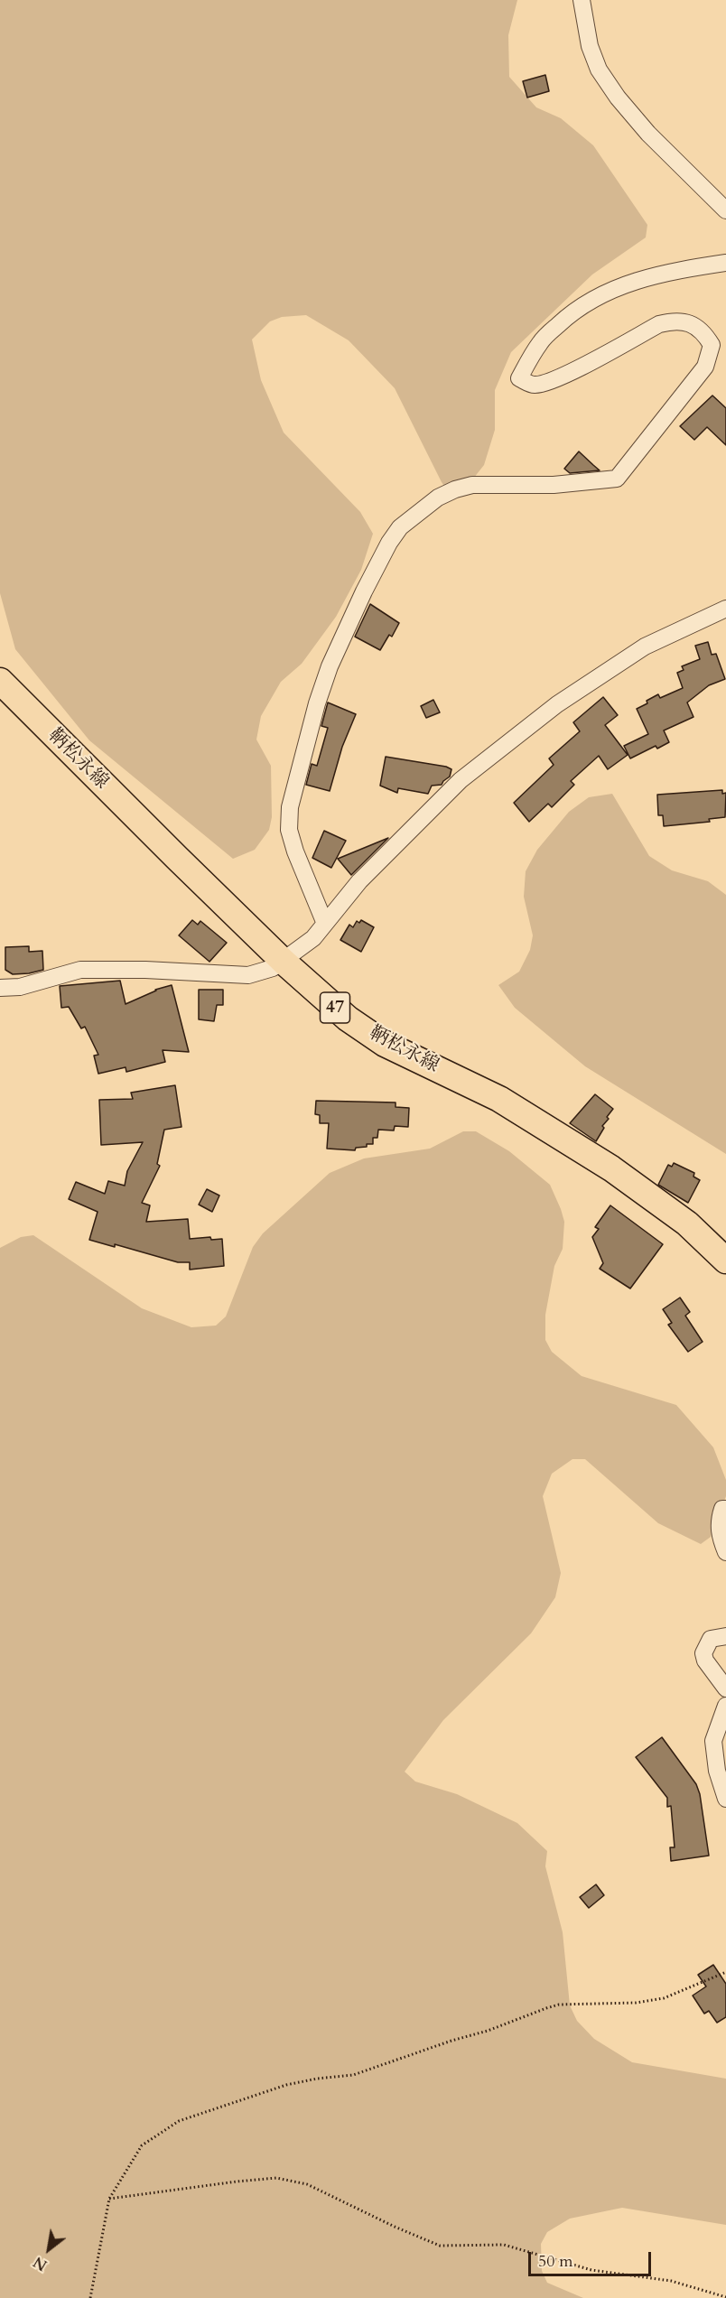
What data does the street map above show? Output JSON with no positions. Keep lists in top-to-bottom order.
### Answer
{
  "streets": {
    "main road": ["鞆松永線", "47"]
  },
  "scale_bar": "50 m",
  "north": "bottom left"
}
